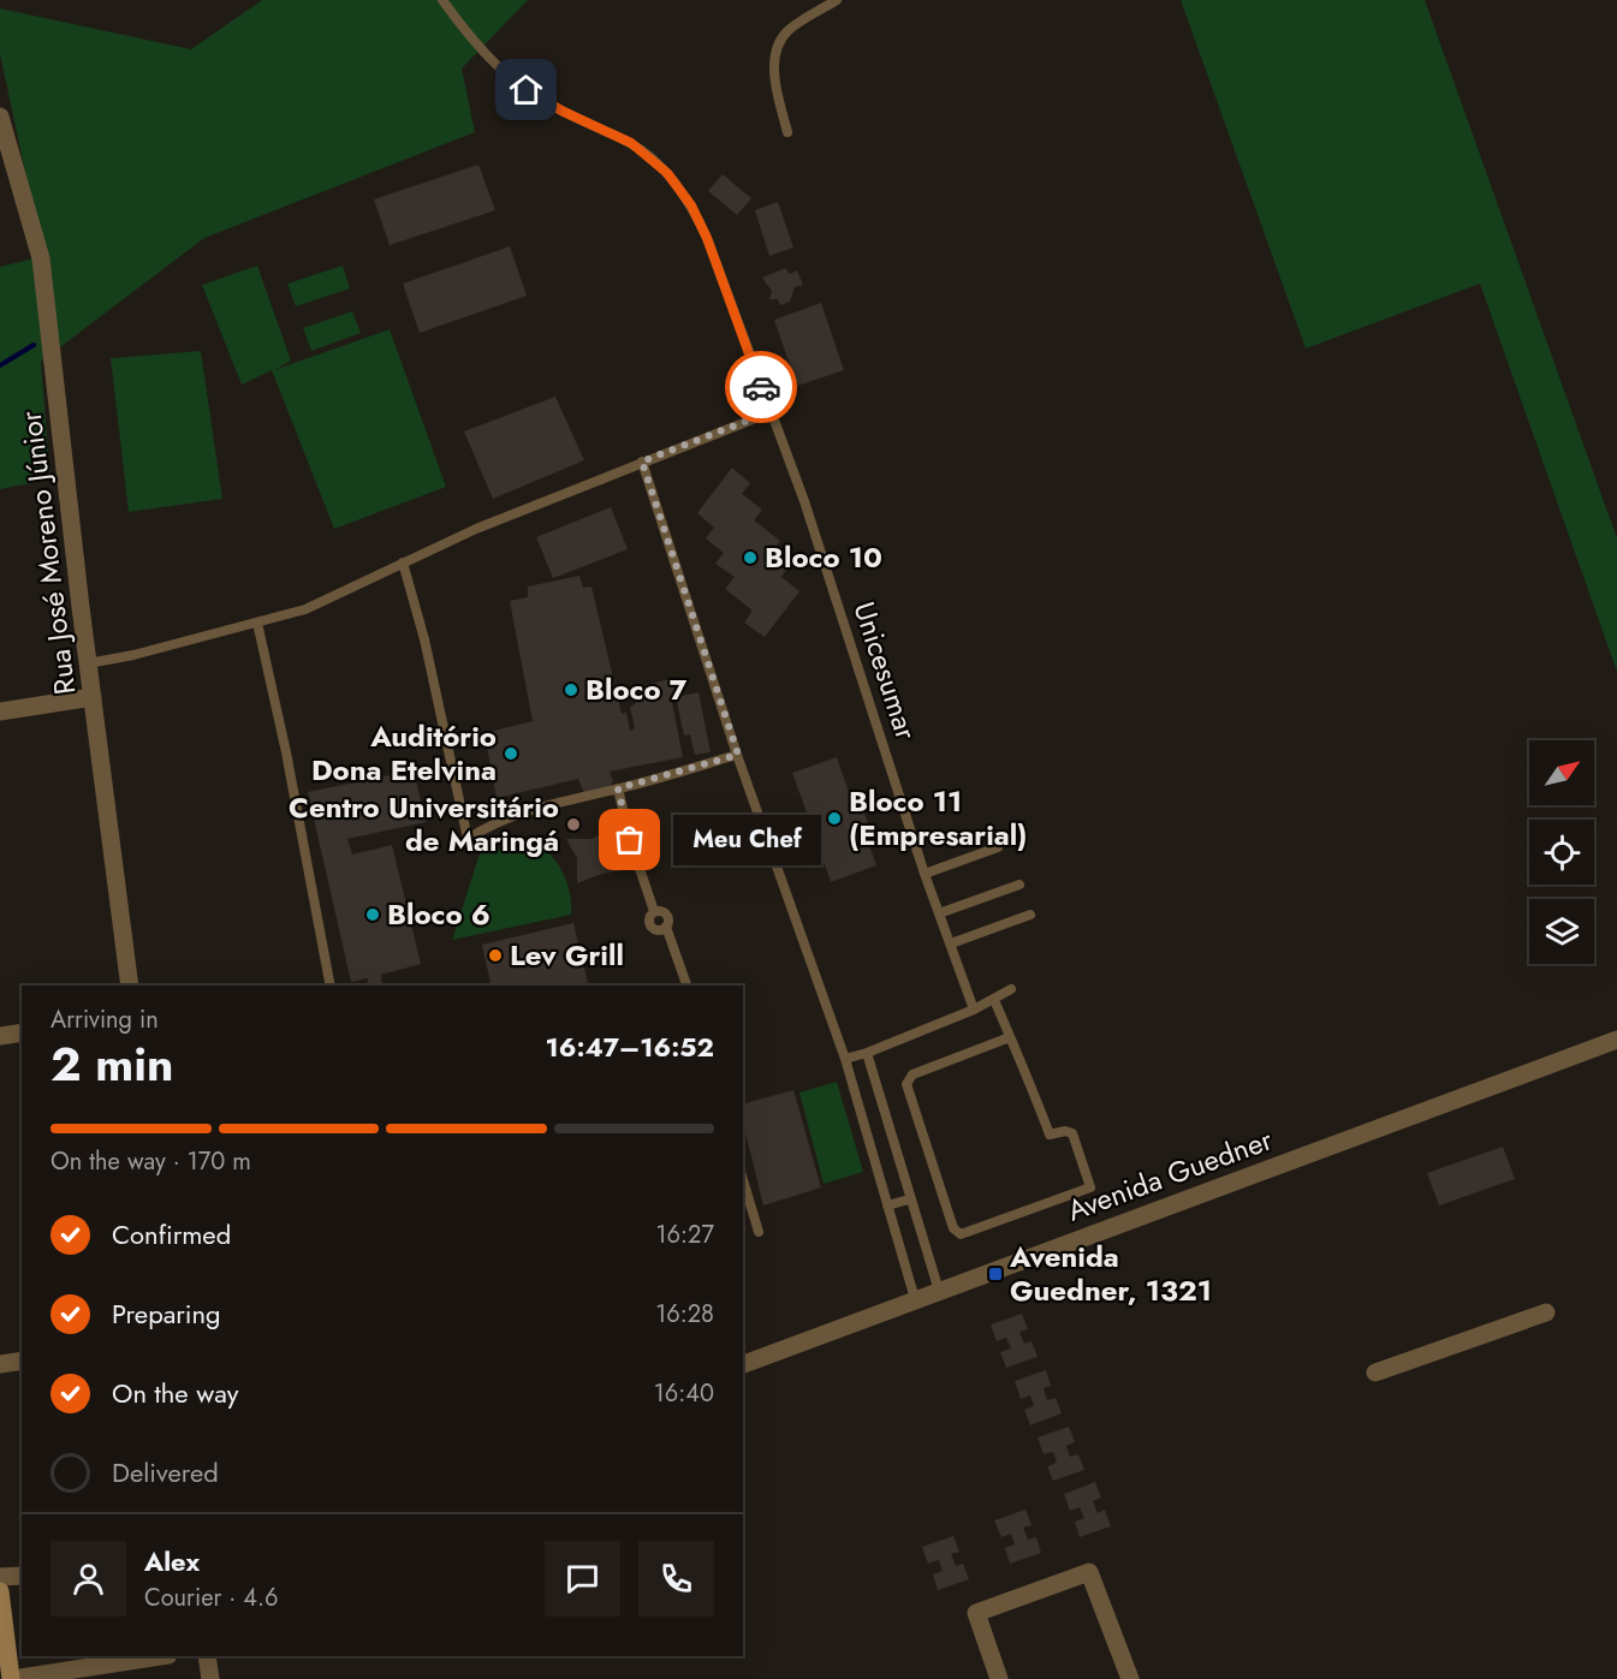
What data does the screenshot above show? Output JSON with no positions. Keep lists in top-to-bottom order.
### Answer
{
  "streets": {
    "street": ["Rua José Moreno Júnior", "Avenida Guedner"],
    "lane": ["Unicesumar"]
  },
  "places": {
    "other": [
      "Bloco 10",
      "Bloco 7",
      "Auditório Dona Etelvina",
      "Bloco 11 (Empresarial)",
      "Centro Universitário de Maringá",
      "Meu Chef",
      "Bloco 6",
      "Lev Grill"
    ],
    "transit": ["Avenida Guedner, 1321"]
  },
  "north": "top right",
  "page": {
    "bubble": "Meu Chef",
    "heading": ["2 min", "Arriving in", "16:47–16:52"],
    "panel": ["Alex", "Courier · 4.6"],
    "bar": "On the way · 170 m",
    "list": [
      ["Confirmed", "16:27"],
      ["Preparing", "16:28"],
      ["On the way", "16:40"],
      "Delivered"
    ]
  }
}
